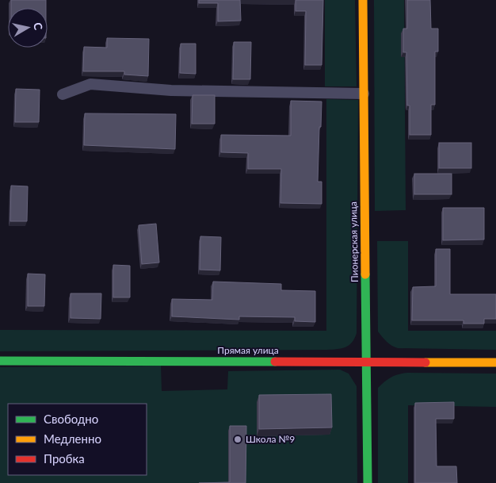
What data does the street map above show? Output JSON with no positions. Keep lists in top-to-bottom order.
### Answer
{
  "streets": {
    "street": ["Пионерская улица", "Прямая улица"]
  },
  "crossings": [
    ["Пионерская улица", "Прямая улица"]
  ],
  "places": ["Школа №9"],
  "legend": ["Свободно", "Медленно", "Пробка"],
  "north": "right"
}
